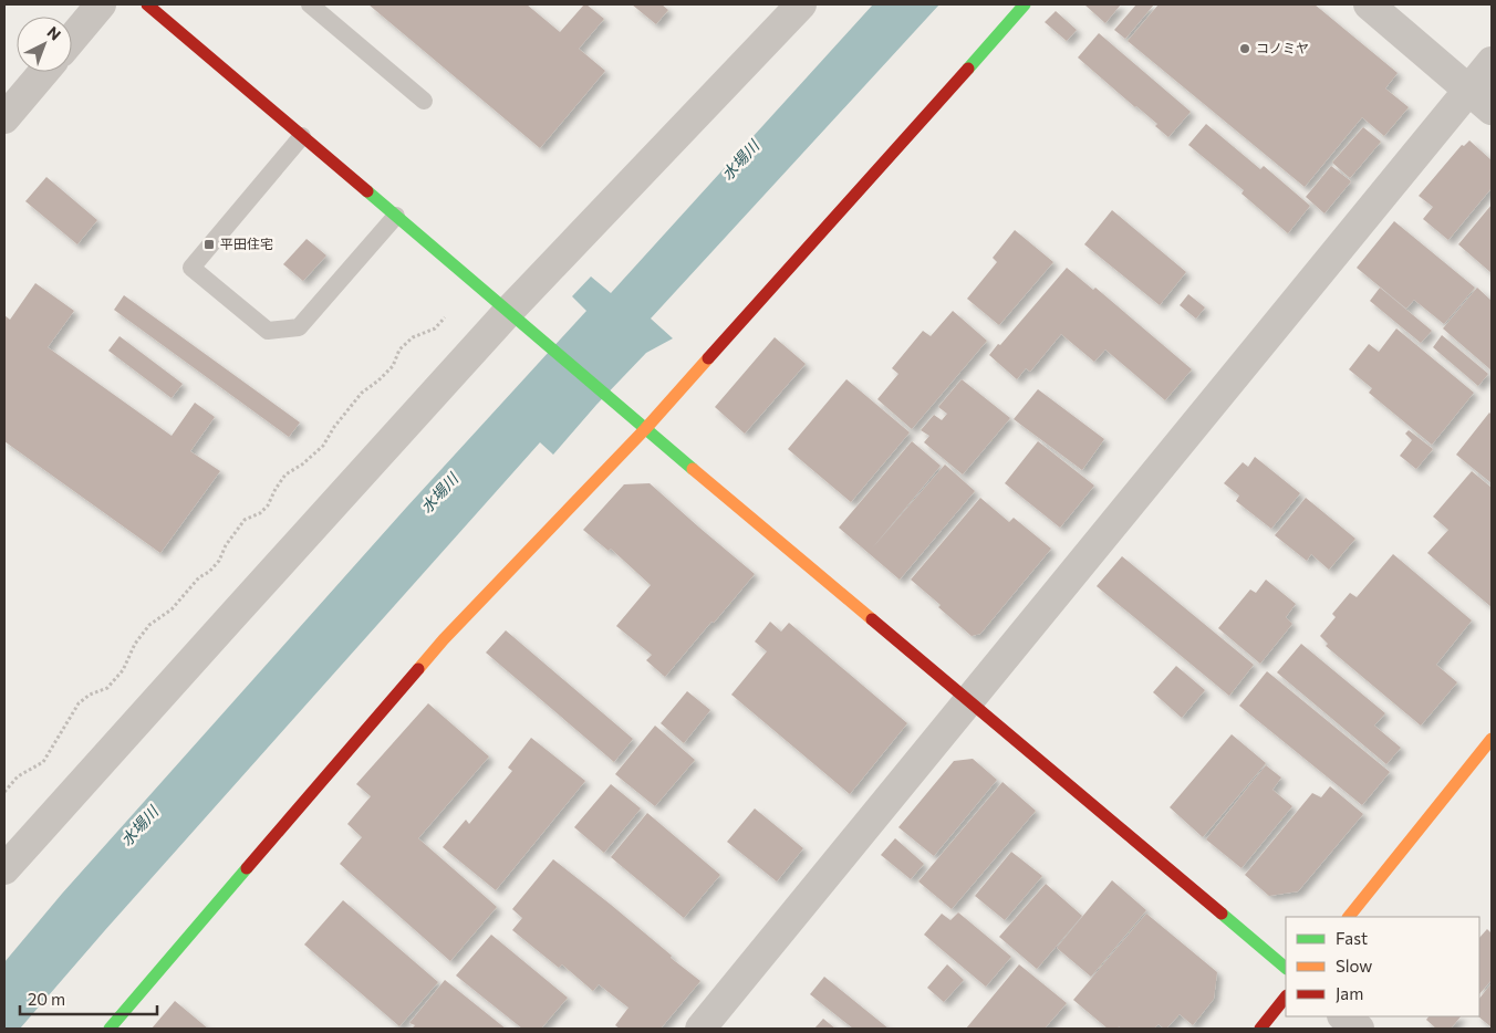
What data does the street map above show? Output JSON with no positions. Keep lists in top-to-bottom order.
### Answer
{
  "water": ["水場川"],
  "places": {
    "other": ["コノミヤ"],
    "transit": ["平田住宅"]
  },
  "legend": ["Fast", "Slow", "Jam"],
  "scale_bar": "20 m",
  "north": "top right"
}
